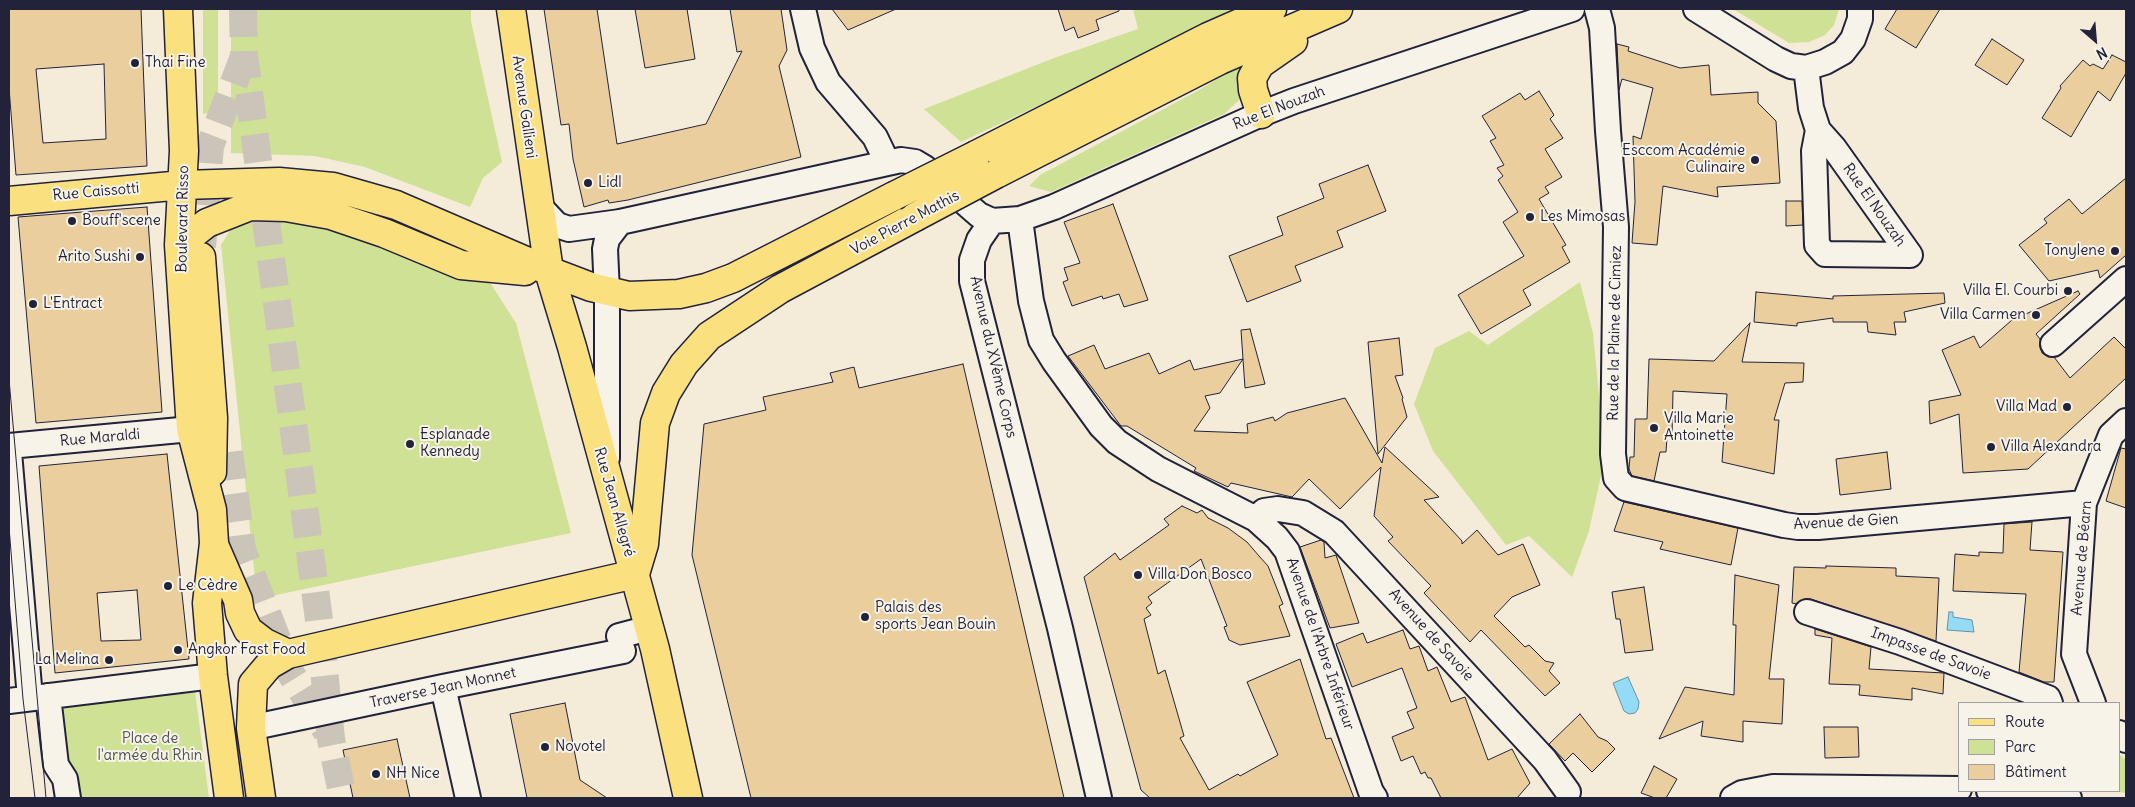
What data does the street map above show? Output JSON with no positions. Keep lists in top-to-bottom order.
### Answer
{
  "streets": {
    "main road": [
      "Avenue Gallieni",
      "Rue Caissotti",
      "Boulevard Risso",
      "Voie Pierre Mathis",
      "Rue Jean Allegré"
    ],
    "street": [
      "Rue El Nouzah",
      "Rue de la Plaine de Cimiez",
      "Avenue du XVème Corps",
      "Rue Maraldi",
      "Avenue de Gien",
      "Avenue de Béarn",
      "Avenue de Savoie",
      "Avenue de l'Arbre Inférieur",
      "Impasse de Savoie",
      "Traverse Jean Monnet"
    ]
  },
  "crossings": [
    ["Avenue Gallieni", "Rue Jean Allegré"],
    ["Rue El Nouzah", "Avenue du XVème Corps"],
    ["Rue El Nouzah", "Avenue de l'Arbre Inférieur"],
    ["Rue Caissotti", "Boulevard Risso"],
    ["Rue Caissotti", "Voie Pierre Mathis"],
    ["Rue Caissotti", "Rue Jean Allegré"],
    ["Boulevard Risso", "Rue Maraldi"],
    ["Voie Pierre Mathis", "Rue Jean Allegré"],
    ["Rue de la Plaine de Cimiez", "Avenue de Gien"],
    ["Avenue de Gien", "Avenue de Béarn"],
    ["Avenue de Savoie", "Avenue de l'Arbre Inférieur"]
  ],
  "parks": ["Place de l'armée du Rhin"],
  "places": [
    "Thai Fine",
    "Esccom Académie Culinaire",
    "Lidl",
    "Les Mimosas",
    "Bouff'scene",
    "Tonylene",
    "Arito Sushi",
    "Villa El. Courbi",
    "L'Entract",
    "Villa Carmen",
    "Villa Mad",
    "Villa Marie Antoinette",
    "Esplanade Kennedy",
    "Villa Alexandra",
    "Villa Don Bosco",
    "Le Cèdre",
    "Palais des sports Jean Bouin",
    "Angkor Fast Food",
    "La Melina",
    "Novotel",
    "NH Nice"
  ],
  "legend": ["Route", "Parc", "Bâtiment"],
  "north": "bottom right"
}
